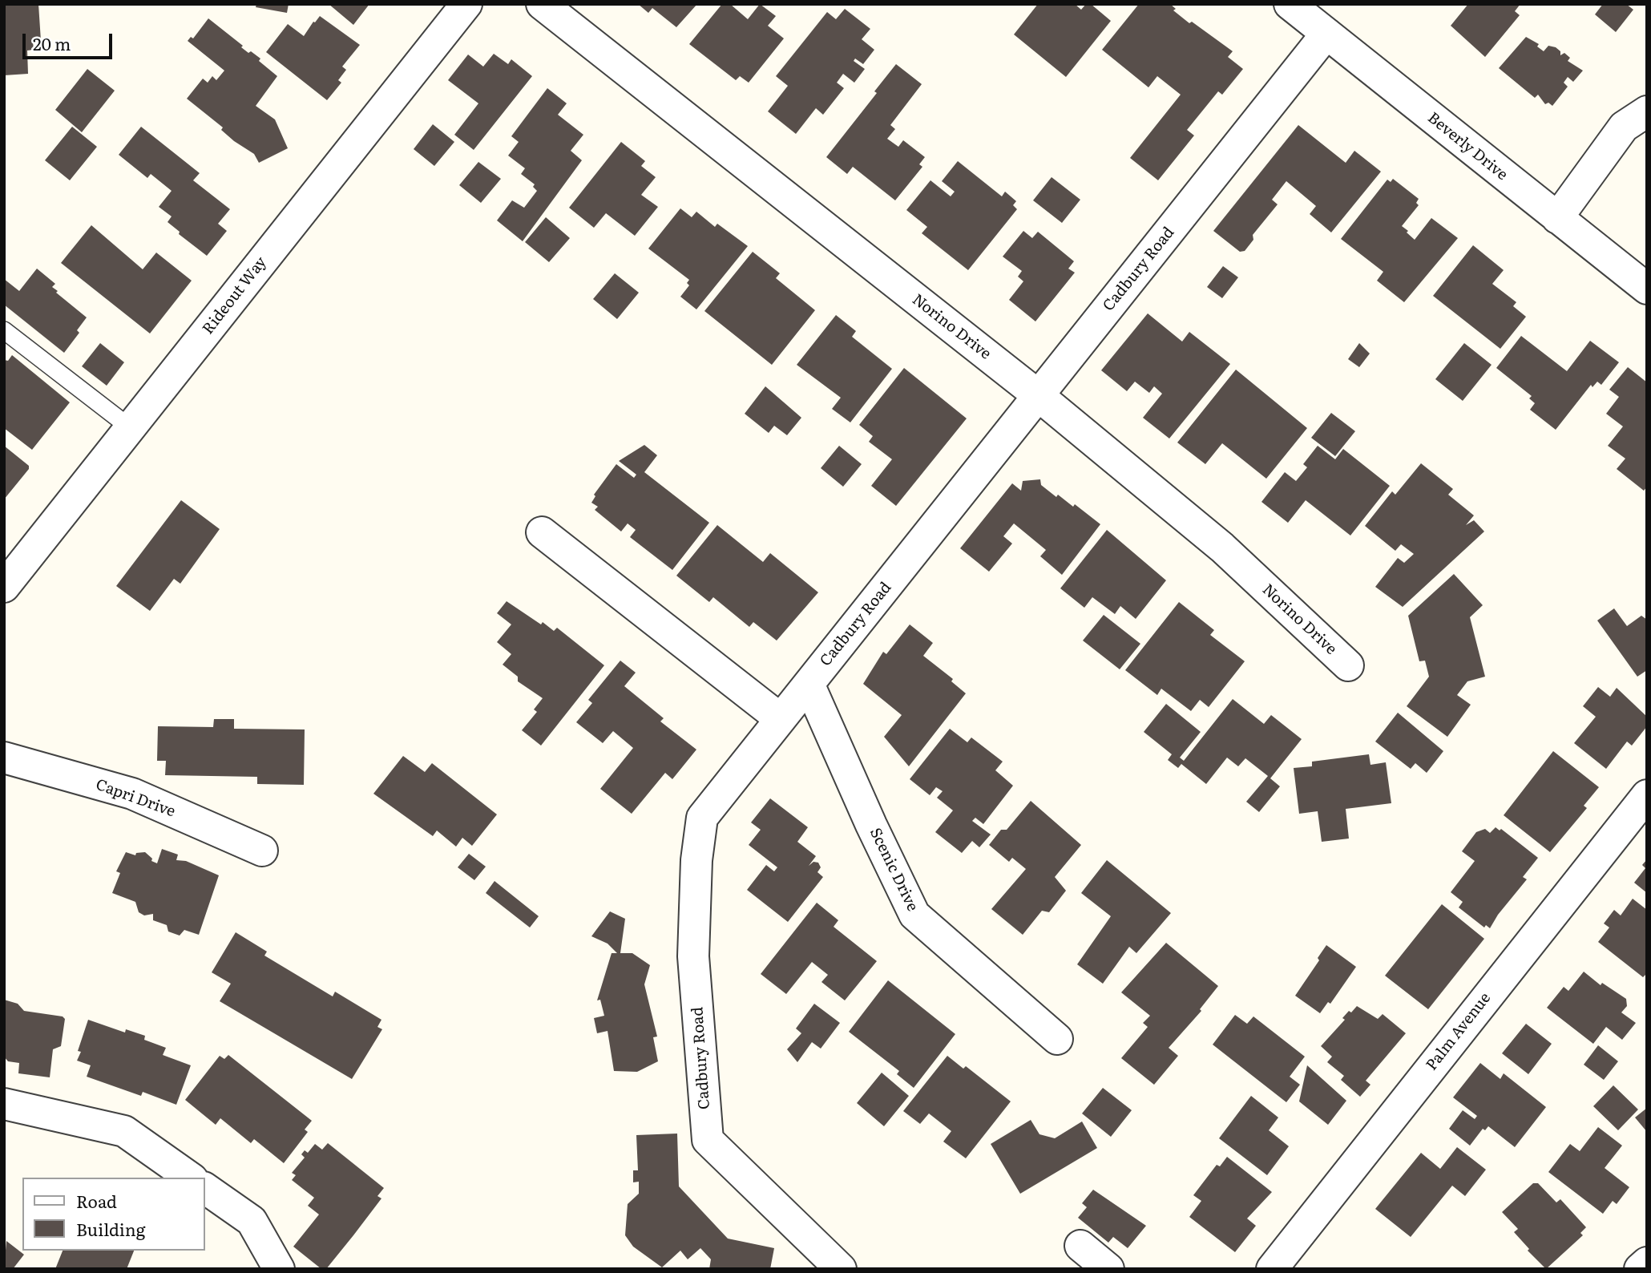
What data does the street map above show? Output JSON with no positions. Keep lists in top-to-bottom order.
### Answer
{
  "streets": {
    "street": [
      "Beverly Drive",
      "Cadbury Road",
      "Rideout Way",
      "Norino Drive",
      "Capri Drive",
      "Scenic Drive",
      "Palm Avenue"
    ]
  },
  "crossings": [
    ["Beverly Drive", "Cadbury Road"],
    ["Cadbury Road", "Norino Drive"],
    ["Cadbury Road", "Scenic Drive"]
  ],
  "legend": ["Road", "Building"],
  "scale_bar": "20 m"
}
